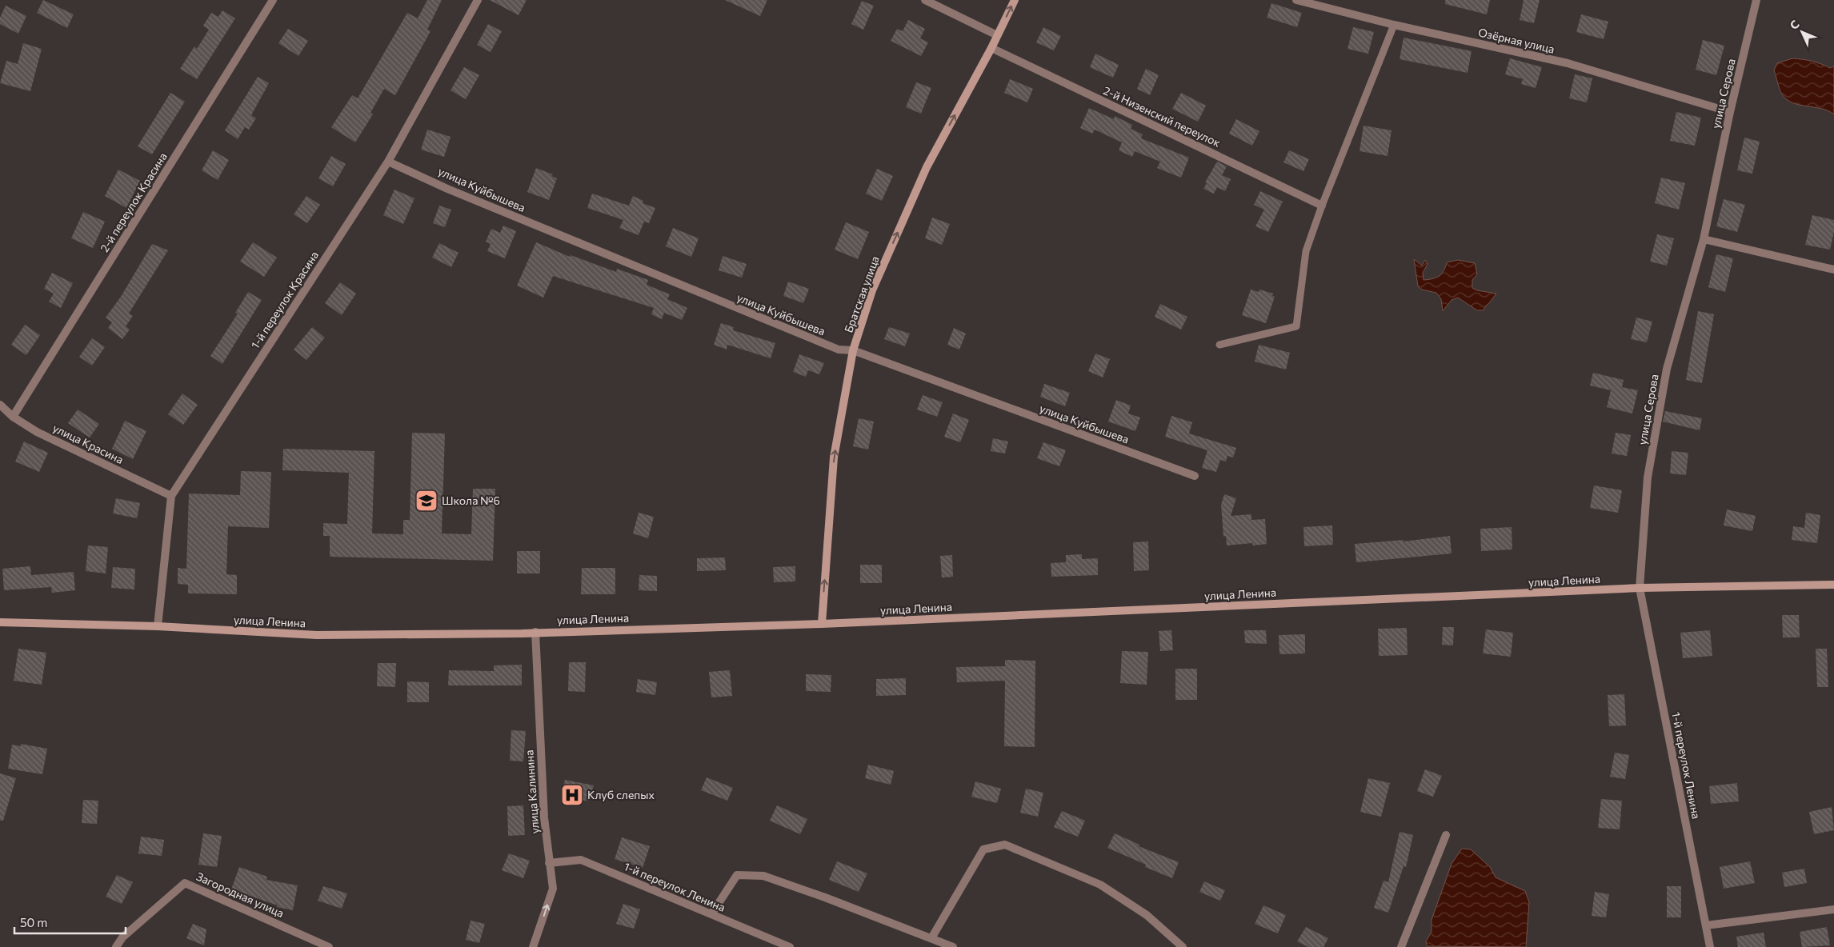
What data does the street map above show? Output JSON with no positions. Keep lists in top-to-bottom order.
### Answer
{
  "streets": {
    "main road": ["Братская улица", "улица Ленина"],
    "street": [
      "Озёрная улица",
      "улица Серова",
      "2-й Низенский переулок",
      "улица Куйбышева",
      "2-й переулок Красина",
      "1-й переулок Красина",
      "улица Красина",
      "1-й переулок Ленина",
      "улица Калинина",
      "Загородная улица"
    ]
  },
  "crossings": [
    ["Озёрная улица", "улица Серова"],
    ["улица Серова", "улица Ленина"],
    ["улица Серова", "1-й переулок Ленина"],
    ["2-й Низенский переулок", "Братская улица"],
    ["улица Куйбышева", "Братская улица"],
    ["улица Куйбышева", "1-й переулок Красина"],
    ["2-й переулок Красина", "улица Красина"],
    ["Братская улица", "улица Ленина"],
    ["1-й переулок Красина", "улица Красина"],
    ["1-й переулок Красина", "улица Ленина"],
    ["улица Ленина", "1-й переулок Ленина"],
    ["улица Ленина", "улица Калинина"],
    ["1-й переулок Ленина", "улица Калинина"]
  ],
  "one_way": ["Братская улица"],
  "places": {
    "school or university": ["Школа №6"],
    "hospital": ["Клуб слепых"]
  },
  "scale_bar": "50 m",
  "north": "top left"
}
